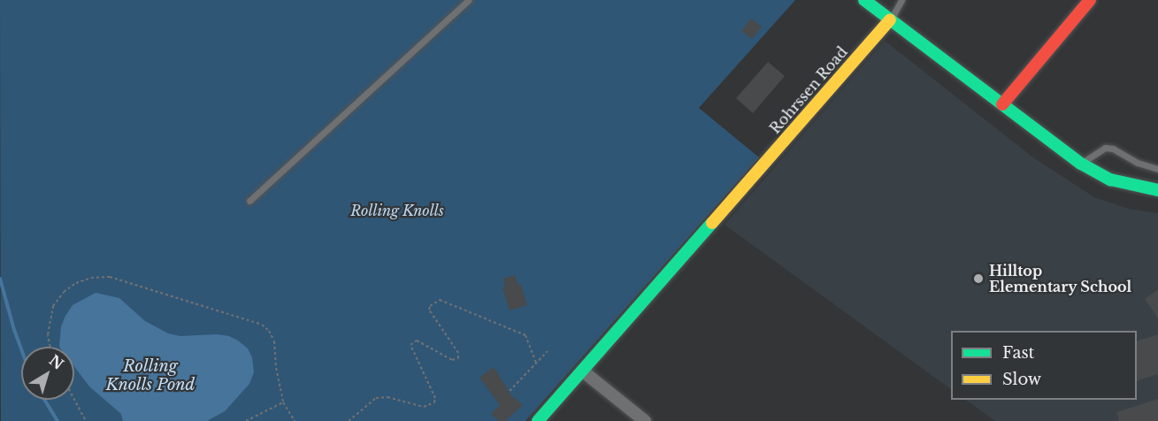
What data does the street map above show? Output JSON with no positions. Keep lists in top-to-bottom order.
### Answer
{
  "streets": {
    "street": ["Rohrssen Road"]
  },
  "water": ["Rolling Knolls Pond"],
  "parks": ["Rolling Knolls"],
  "places": ["Hilltop Elementary School"],
  "legend": ["Fast", "Slow"],
  "north": "top right"
}
